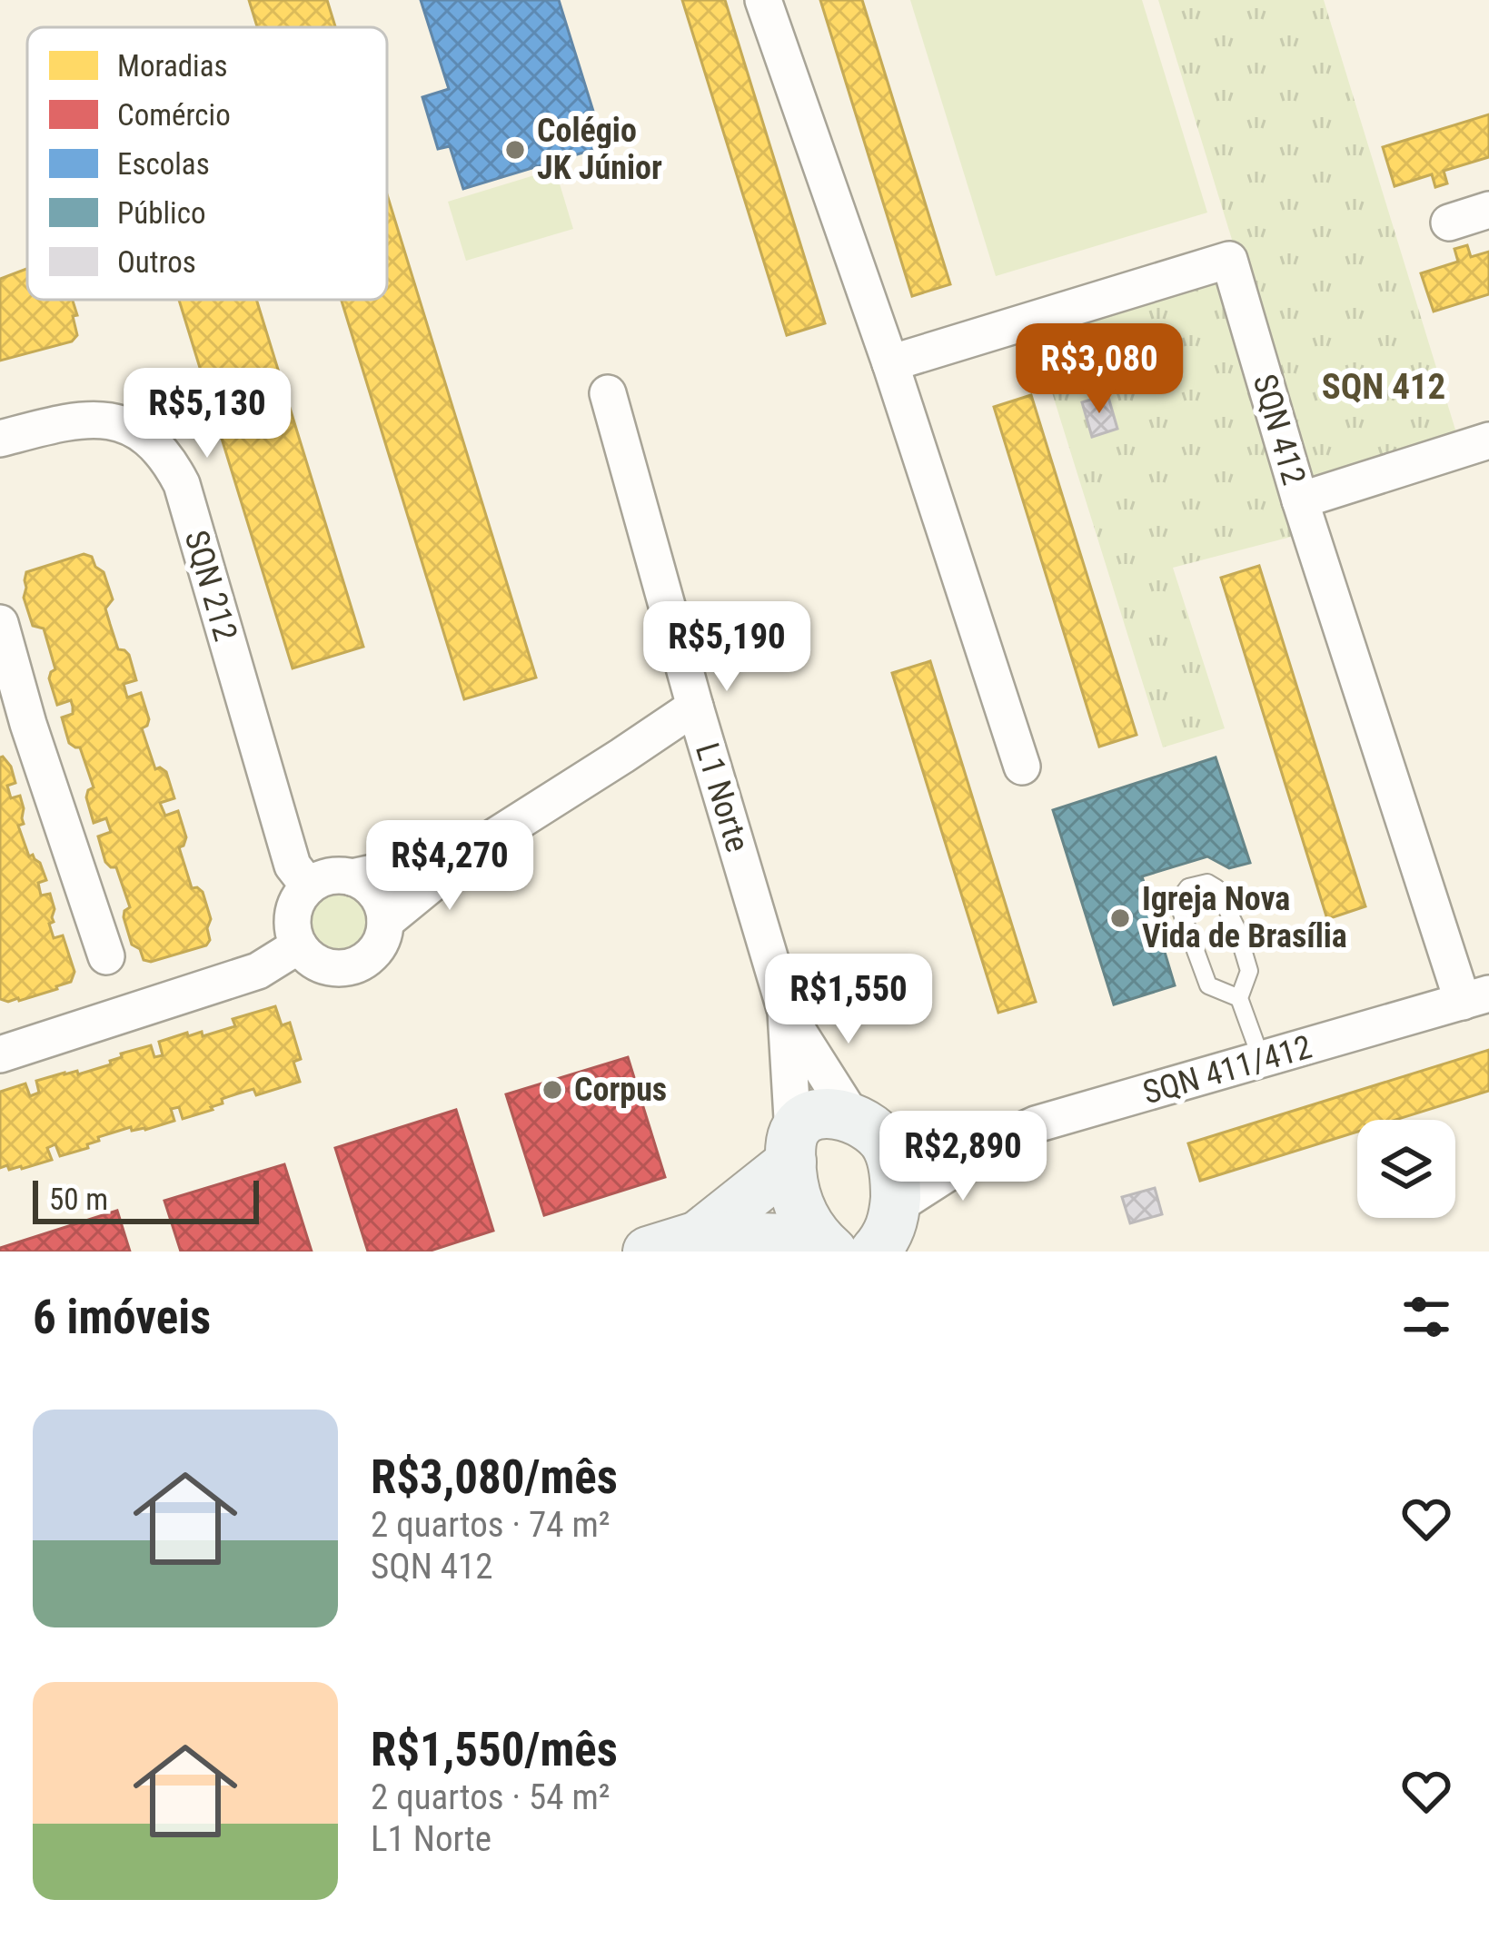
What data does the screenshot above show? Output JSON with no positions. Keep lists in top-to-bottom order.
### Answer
{
  "streets": {
    "street": [
      "SQN 412",
      "SQN 212",
      "L1 Norte",
      "SQN 411/412"
    ]
  },
  "crossings": [
    ["SQN 412", "SQN 411/412"],
    ["L1 Norte", "SQN 411/412"]
  ],
  "districts": ["SQN 412"],
  "places": ["Colégio JK Júnior", "Igreja Nova Vida de Brasília", "Corpus"],
  "legend": [
    "Moradias",
    "Comércio",
    "Escolas",
    "Público",
    "Outros"
  ],
  "scale_bar": "50 m",
  "page": {
    "price": [
      "R$3,080",
      "R$5,130",
      "R$5,190",
      "R$4,270",
      "R$1,550",
      "R$2,890"
    ],
    "scale": "50 m",
    "heading": "6 imóveis",
    "list": [
      {
        "name": "R$3,080/mês",
        "note": "2 quartos · 74 m² · SQN 412"
      },
      {
        "name": "R$1,550/mês",
        "note": "2 quartos · 54 m² · L1 Norte"
      }
    ]
  }
}
